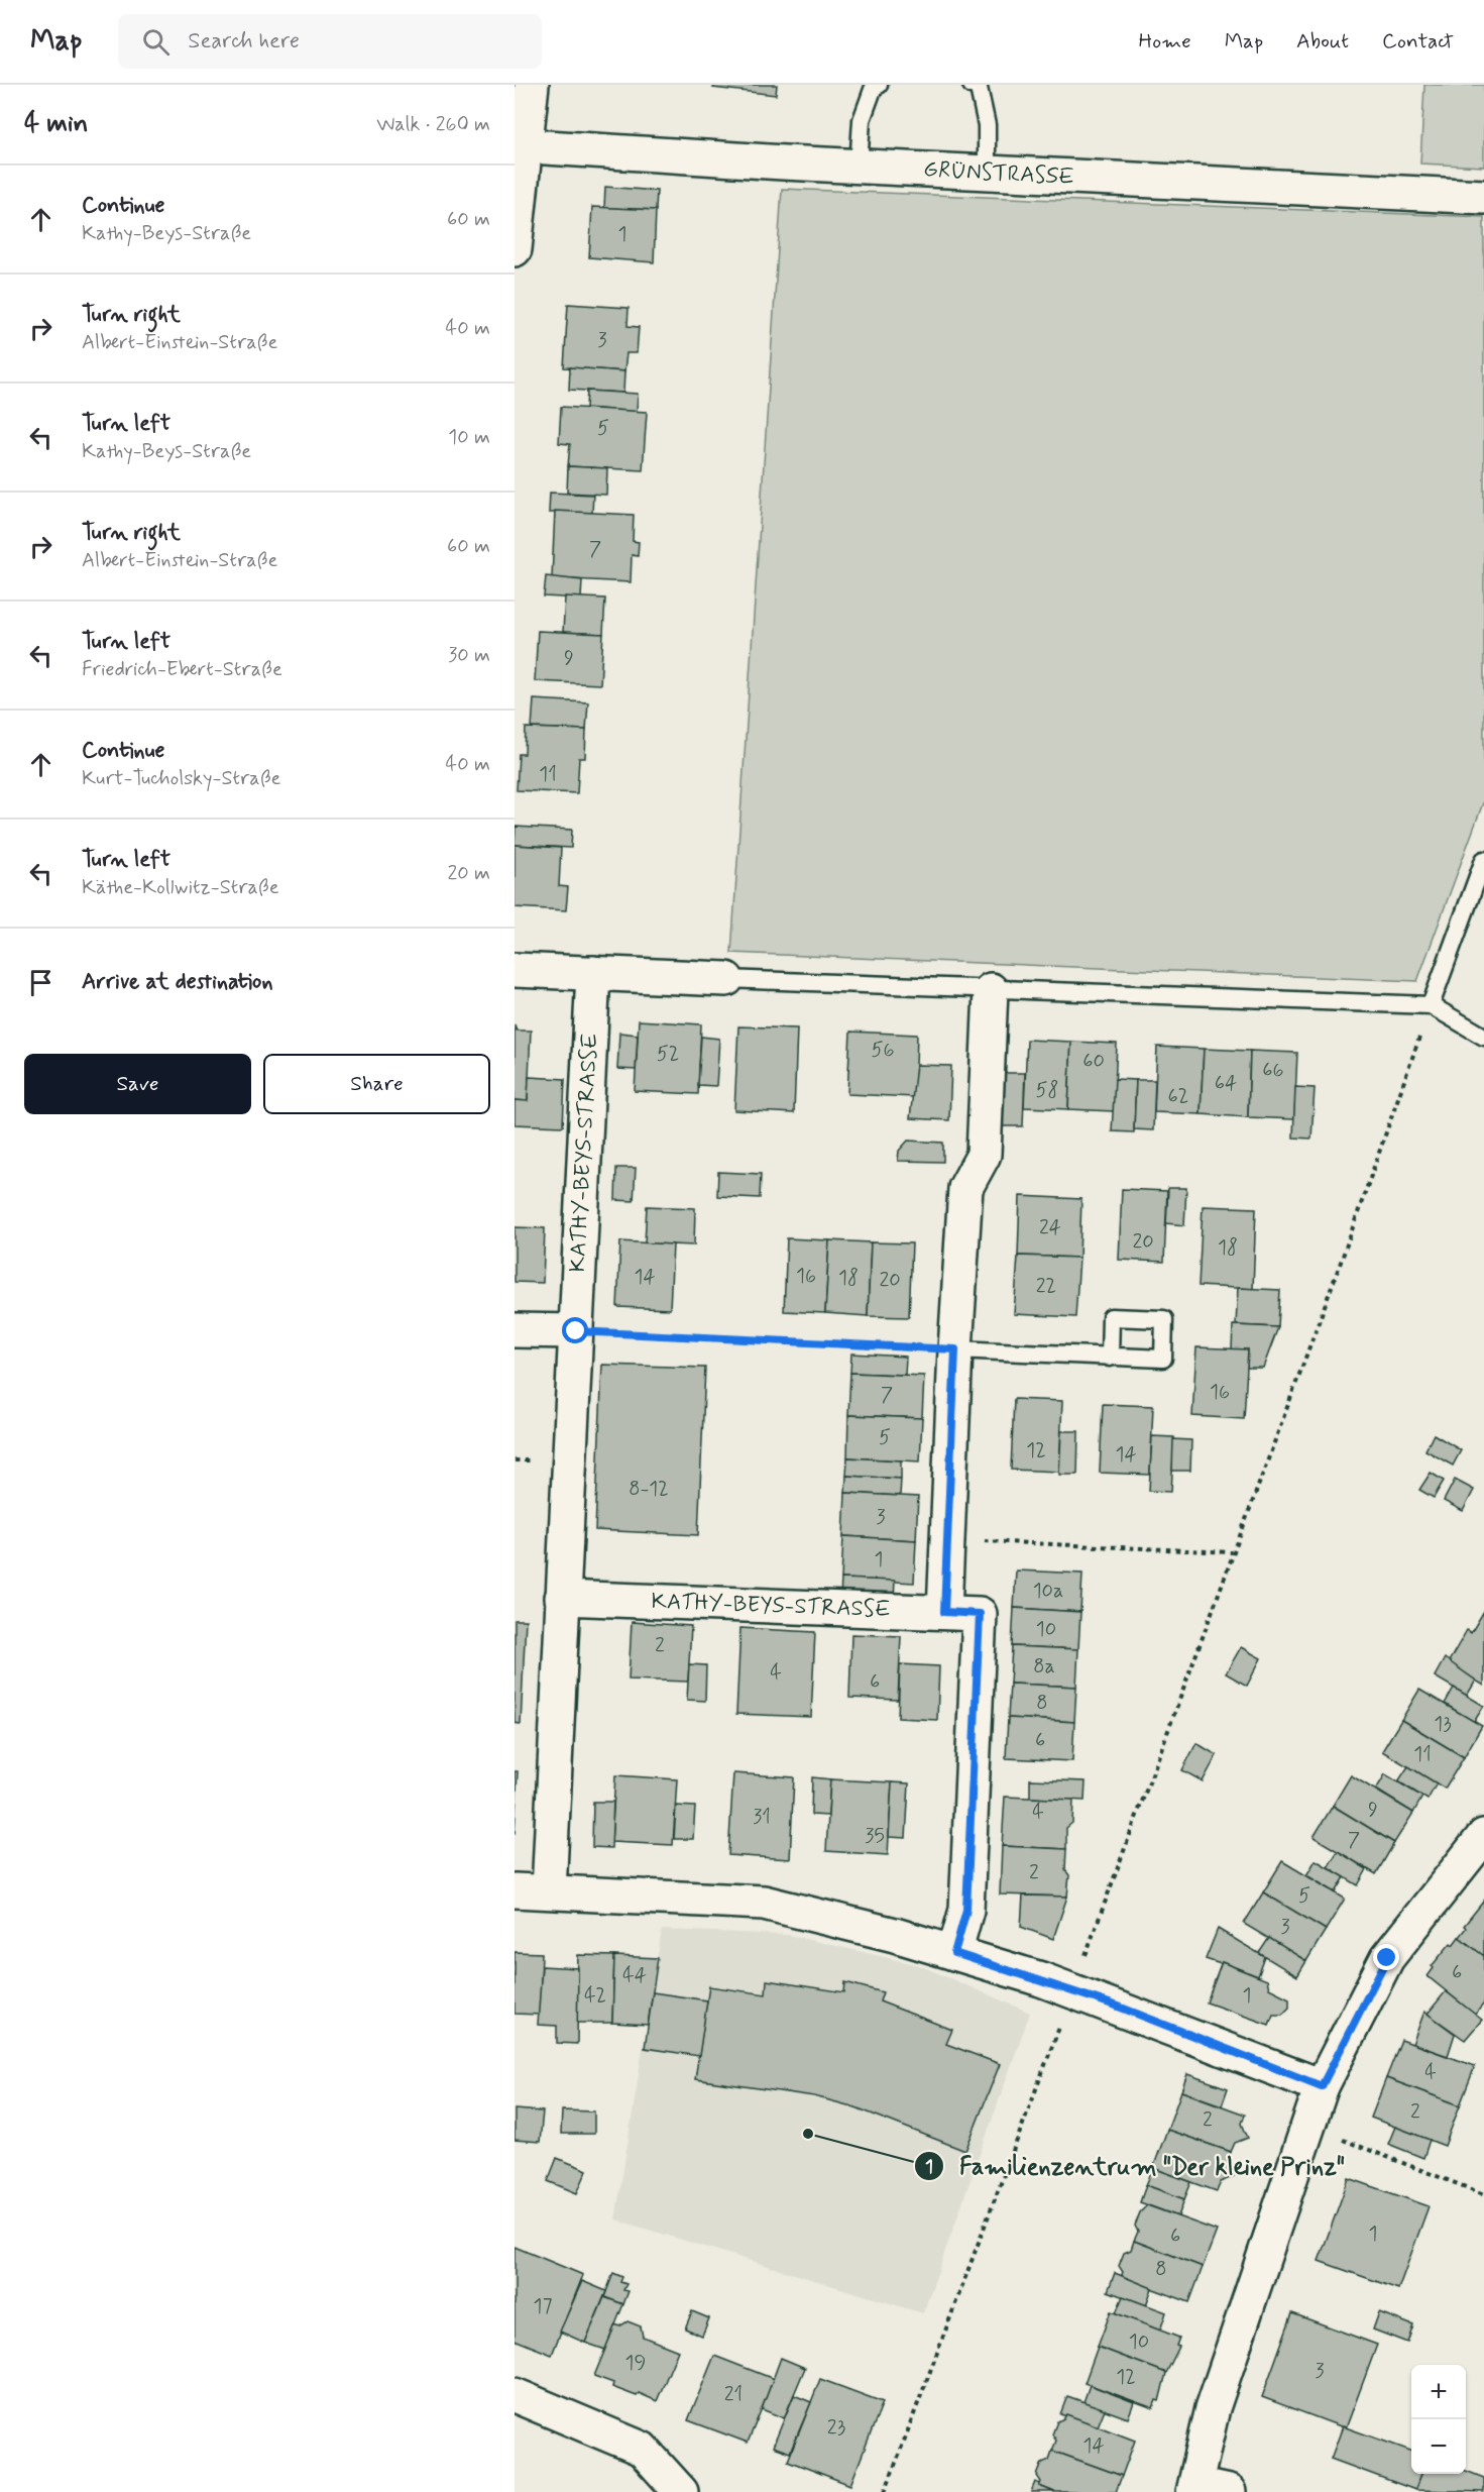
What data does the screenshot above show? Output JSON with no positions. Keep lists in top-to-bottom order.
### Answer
{
  "streets": {
    "street": ["GRÜNSTRASSE", "KATHY-BEYS-STRASSE"]
  },
  "places": ["Familienzentrum \"Der kleine Prinz\""],
  "house_numbers": [
    "1",
    "3",
    "5",
    "7",
    "9",
    "11",
    "56",
    "52",
    "60",
    "66",
    "64",
    "58",
    "62",
    "24",
    "20",
    "18",
    "16",
    "14",
    "18",
    "20",
    "22",
    "16",
    "7",
    "5",
    "12",
    "14",
    "8-12",
    "3",
    "1",
    "10a",
    "10",
    "2",
    "8a",
    "4",
    "6",
    "8",
    "13",
    "6",
    "11",
    "9",
    "4",
    "31",
    "35",
    "7",
    "2",
    "5",
    "3",
    "6",
    "44",
    "42",
    "1",
    "4",
    "2",
    "2",
    "1",
    "6",
    "8",
    "17",
    "10",
    "19",
    "3",
    "12",
    "21",
    "23",
    "14"
  ],
  "page": {
    "header": "Map",
    "search": "Search here",
    "nav": [
      "Home",
      "Map",
      "About",
      "Contact"
    ],
    "heading": ["4 min", "Walk · 260 m"],
    "list": [
      ["Continue", "Kathy-Beys-Straße", "60 m"],
      ["Turn right", "Albert-Einstein-Straße", "40 m"],
      ["Turn left", "Kathy-Beys-Straße", "10 m"],
      ["Turn right", "Albert-Einstein-Straße", "60 m"],
      ["Turn left", "Friedrich-Ebert-Straße", "30 m"],
      ["Continue", "Kurt-Tucholsky-Straße", "40 m"],
      ["Turn left", "Käthe-Kollwitz-Straße", "20 m"],
      "Arrive at destination"
    ],
    "buttons": ["Save", "Share"],
    "map_buttons": ["+", "−"]
  }
}
